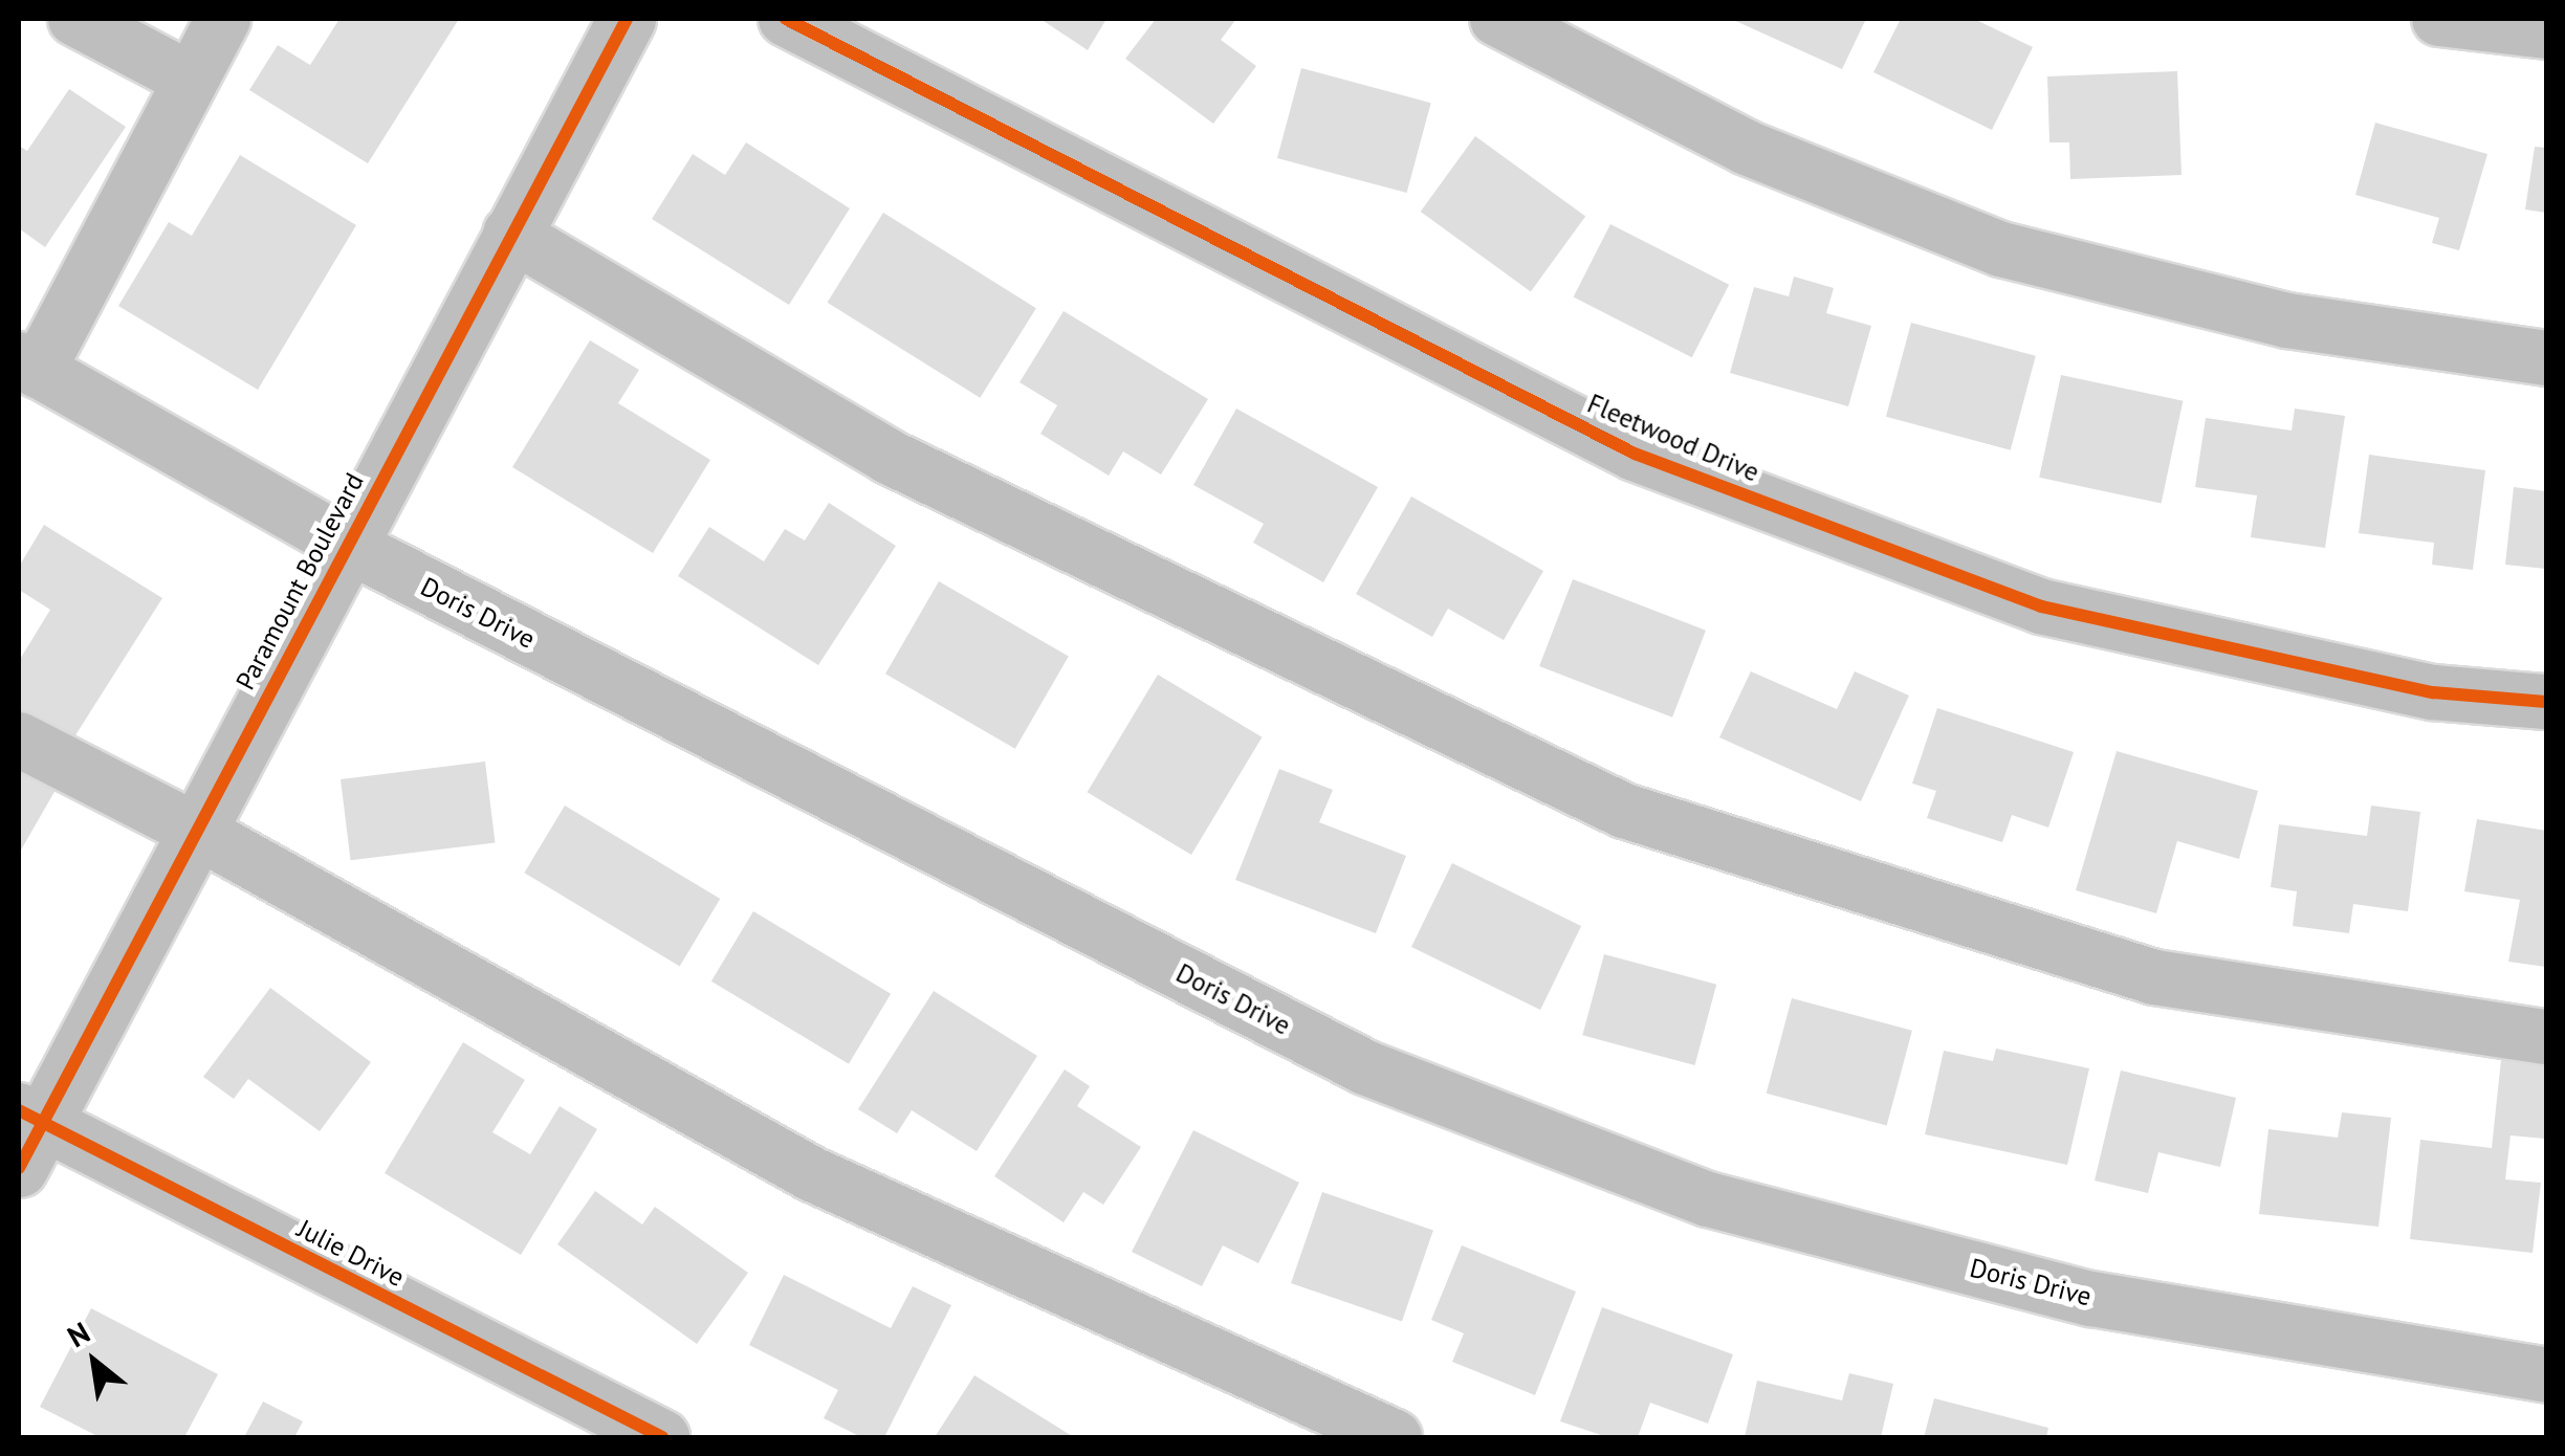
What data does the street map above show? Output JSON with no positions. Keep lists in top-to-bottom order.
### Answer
{
  "streets": {
    "main road": ["Paramount Boulevard"],
    "street": ["Fleetwood Drive", "Doris Drive", "Julie Drive"]
  },
  "crossings": [
    ["Paramount Boulevard", "Doris Drive"],
    ["Paramount Boulevard", "Julie Drive"]
  ],
  "north": "top left"
}
